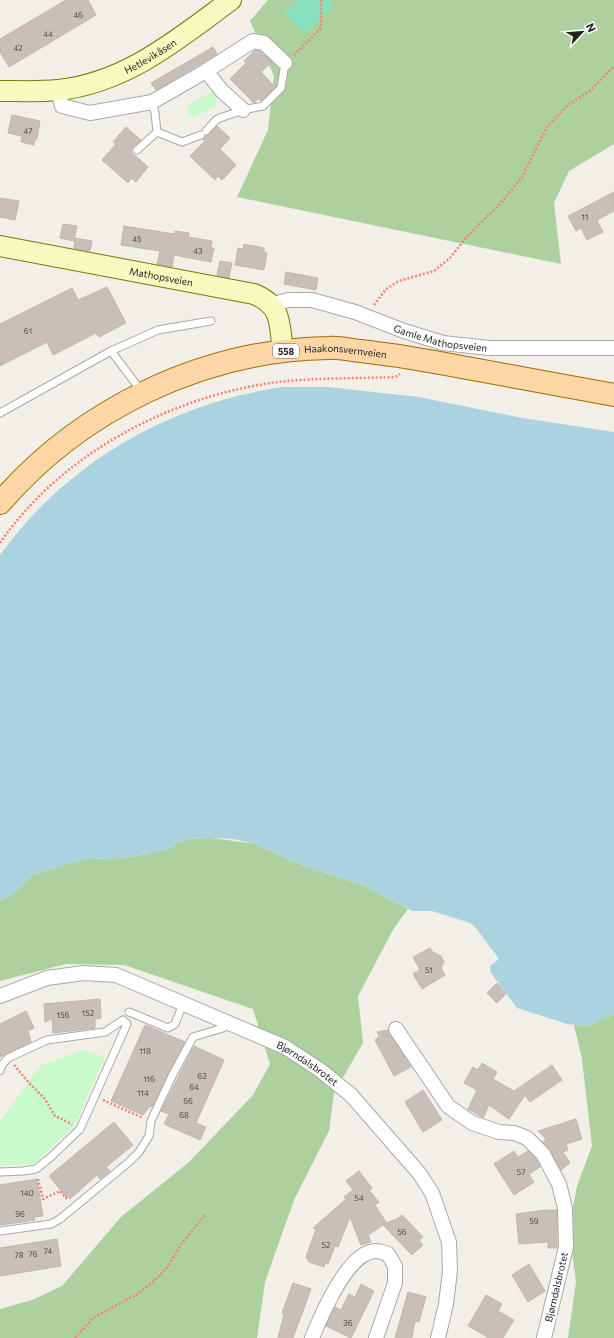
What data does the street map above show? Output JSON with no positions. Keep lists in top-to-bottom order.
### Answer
{
  "streets": {
    "main road": [
      "Hetlevikåsen",
      "Mathopsveien",
      "558",
      "Haakonsvernveien"
    ],
    "street": ["Gamle Mathopsveien", "Bjørndalsbrotet"]
  },
  "crossings": [
    ["Mathopsveien", "Gamle Mathopsveien"]
  ],
  "house_numbers": [
    "46",
    "44",
    "42",
    "47",
    "11",
    "45",
    "43",
    "61",
    "51",
    "152",
    "156",
    "118",
    "62",
    "116",
    "64",
    "114",
    "66",
    "68",
    "57",
    "140",
    "54",
    "96",
    "59",
    "56",
    "52",
    "74",
    "76",
    "78",
    "36"
  ],
  "north": "top right"
}
